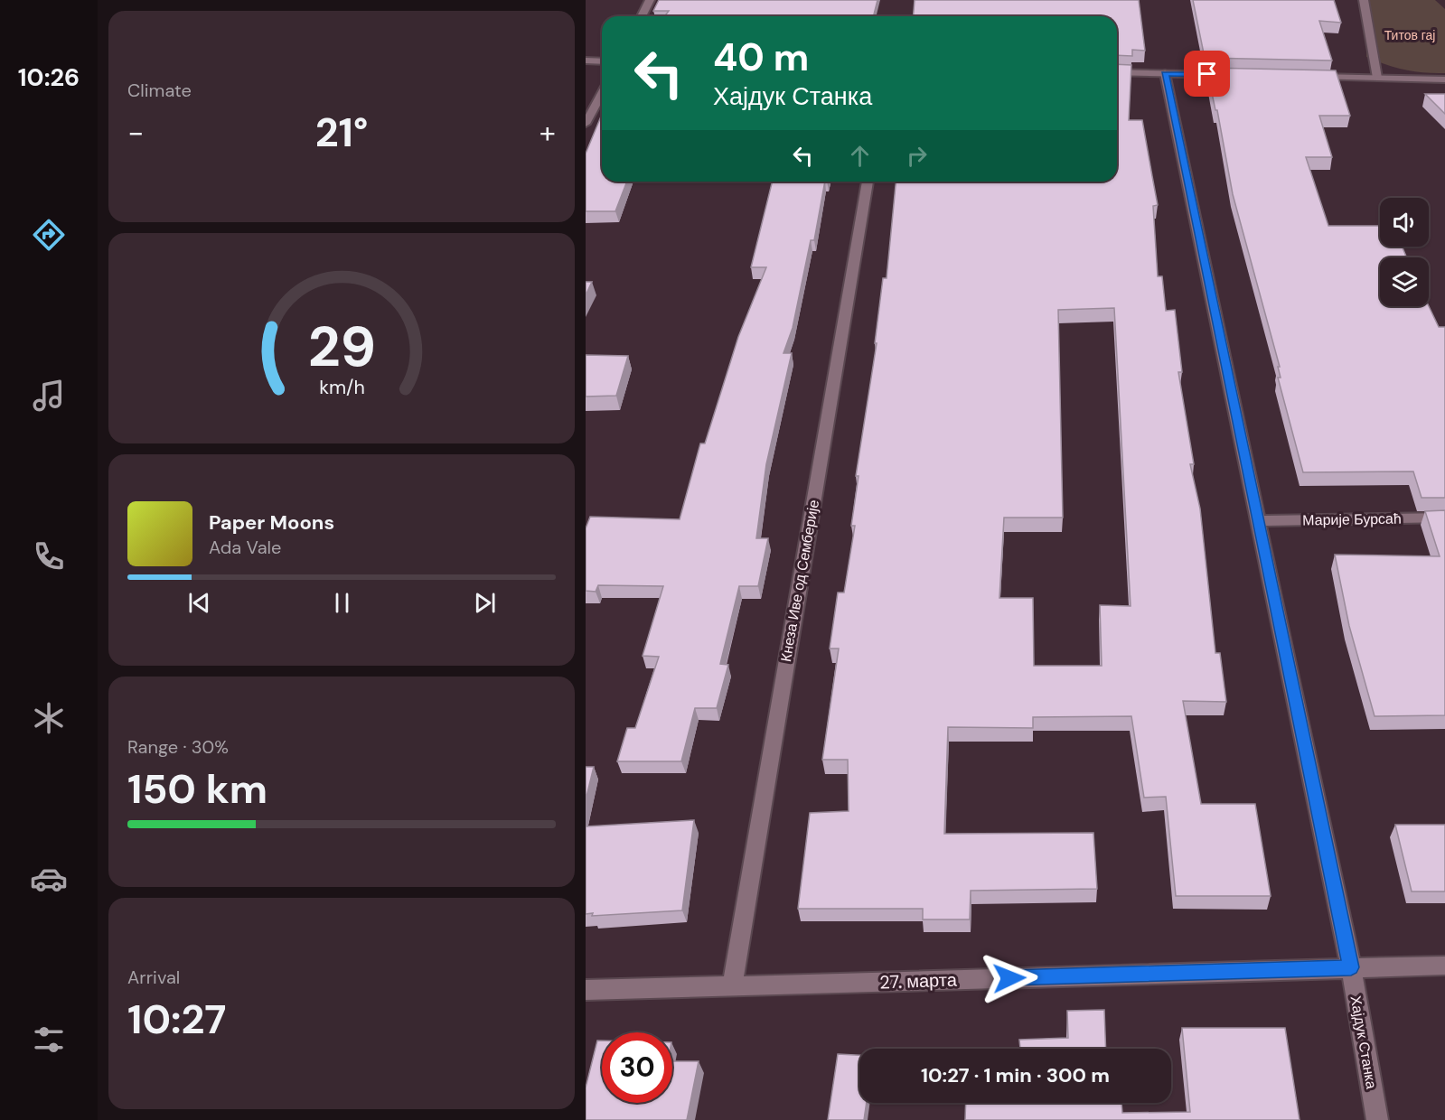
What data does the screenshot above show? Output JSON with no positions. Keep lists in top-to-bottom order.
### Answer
{
  "streets": {
    "street": [
      "Марије Бурсаћ",
      "Кнеза Иве од Семберије",
      "27. марта",
      "Хајдук Станка"
    ]
  },
  "crossings": [
    ["Марије Бурсаћ", "Хајдук Станка"],
    ["Кнеза Иве од Семберије", "27. марта"],
    ["27. марта", "Хајдук Станка"]
  ],
  "parks": ["Титов гај"],
  "page": {
    "tabs": "10:26",
    "tile": [
      "Climate",
      ["Range · 30%", "150 km"],
      ["Arrival", "10:27"]
    ],
    "turn": ["40 m", "Хајдук Станка"],
    "heat": ["−", "21°", "+"],
    "song": ["Paper Moons", "Ada Vale"],
    "limit": "30",
    "trip": "10:27 · 1 min · 300 m",
    "gauge": ["29", "km/h"]
  }
}
